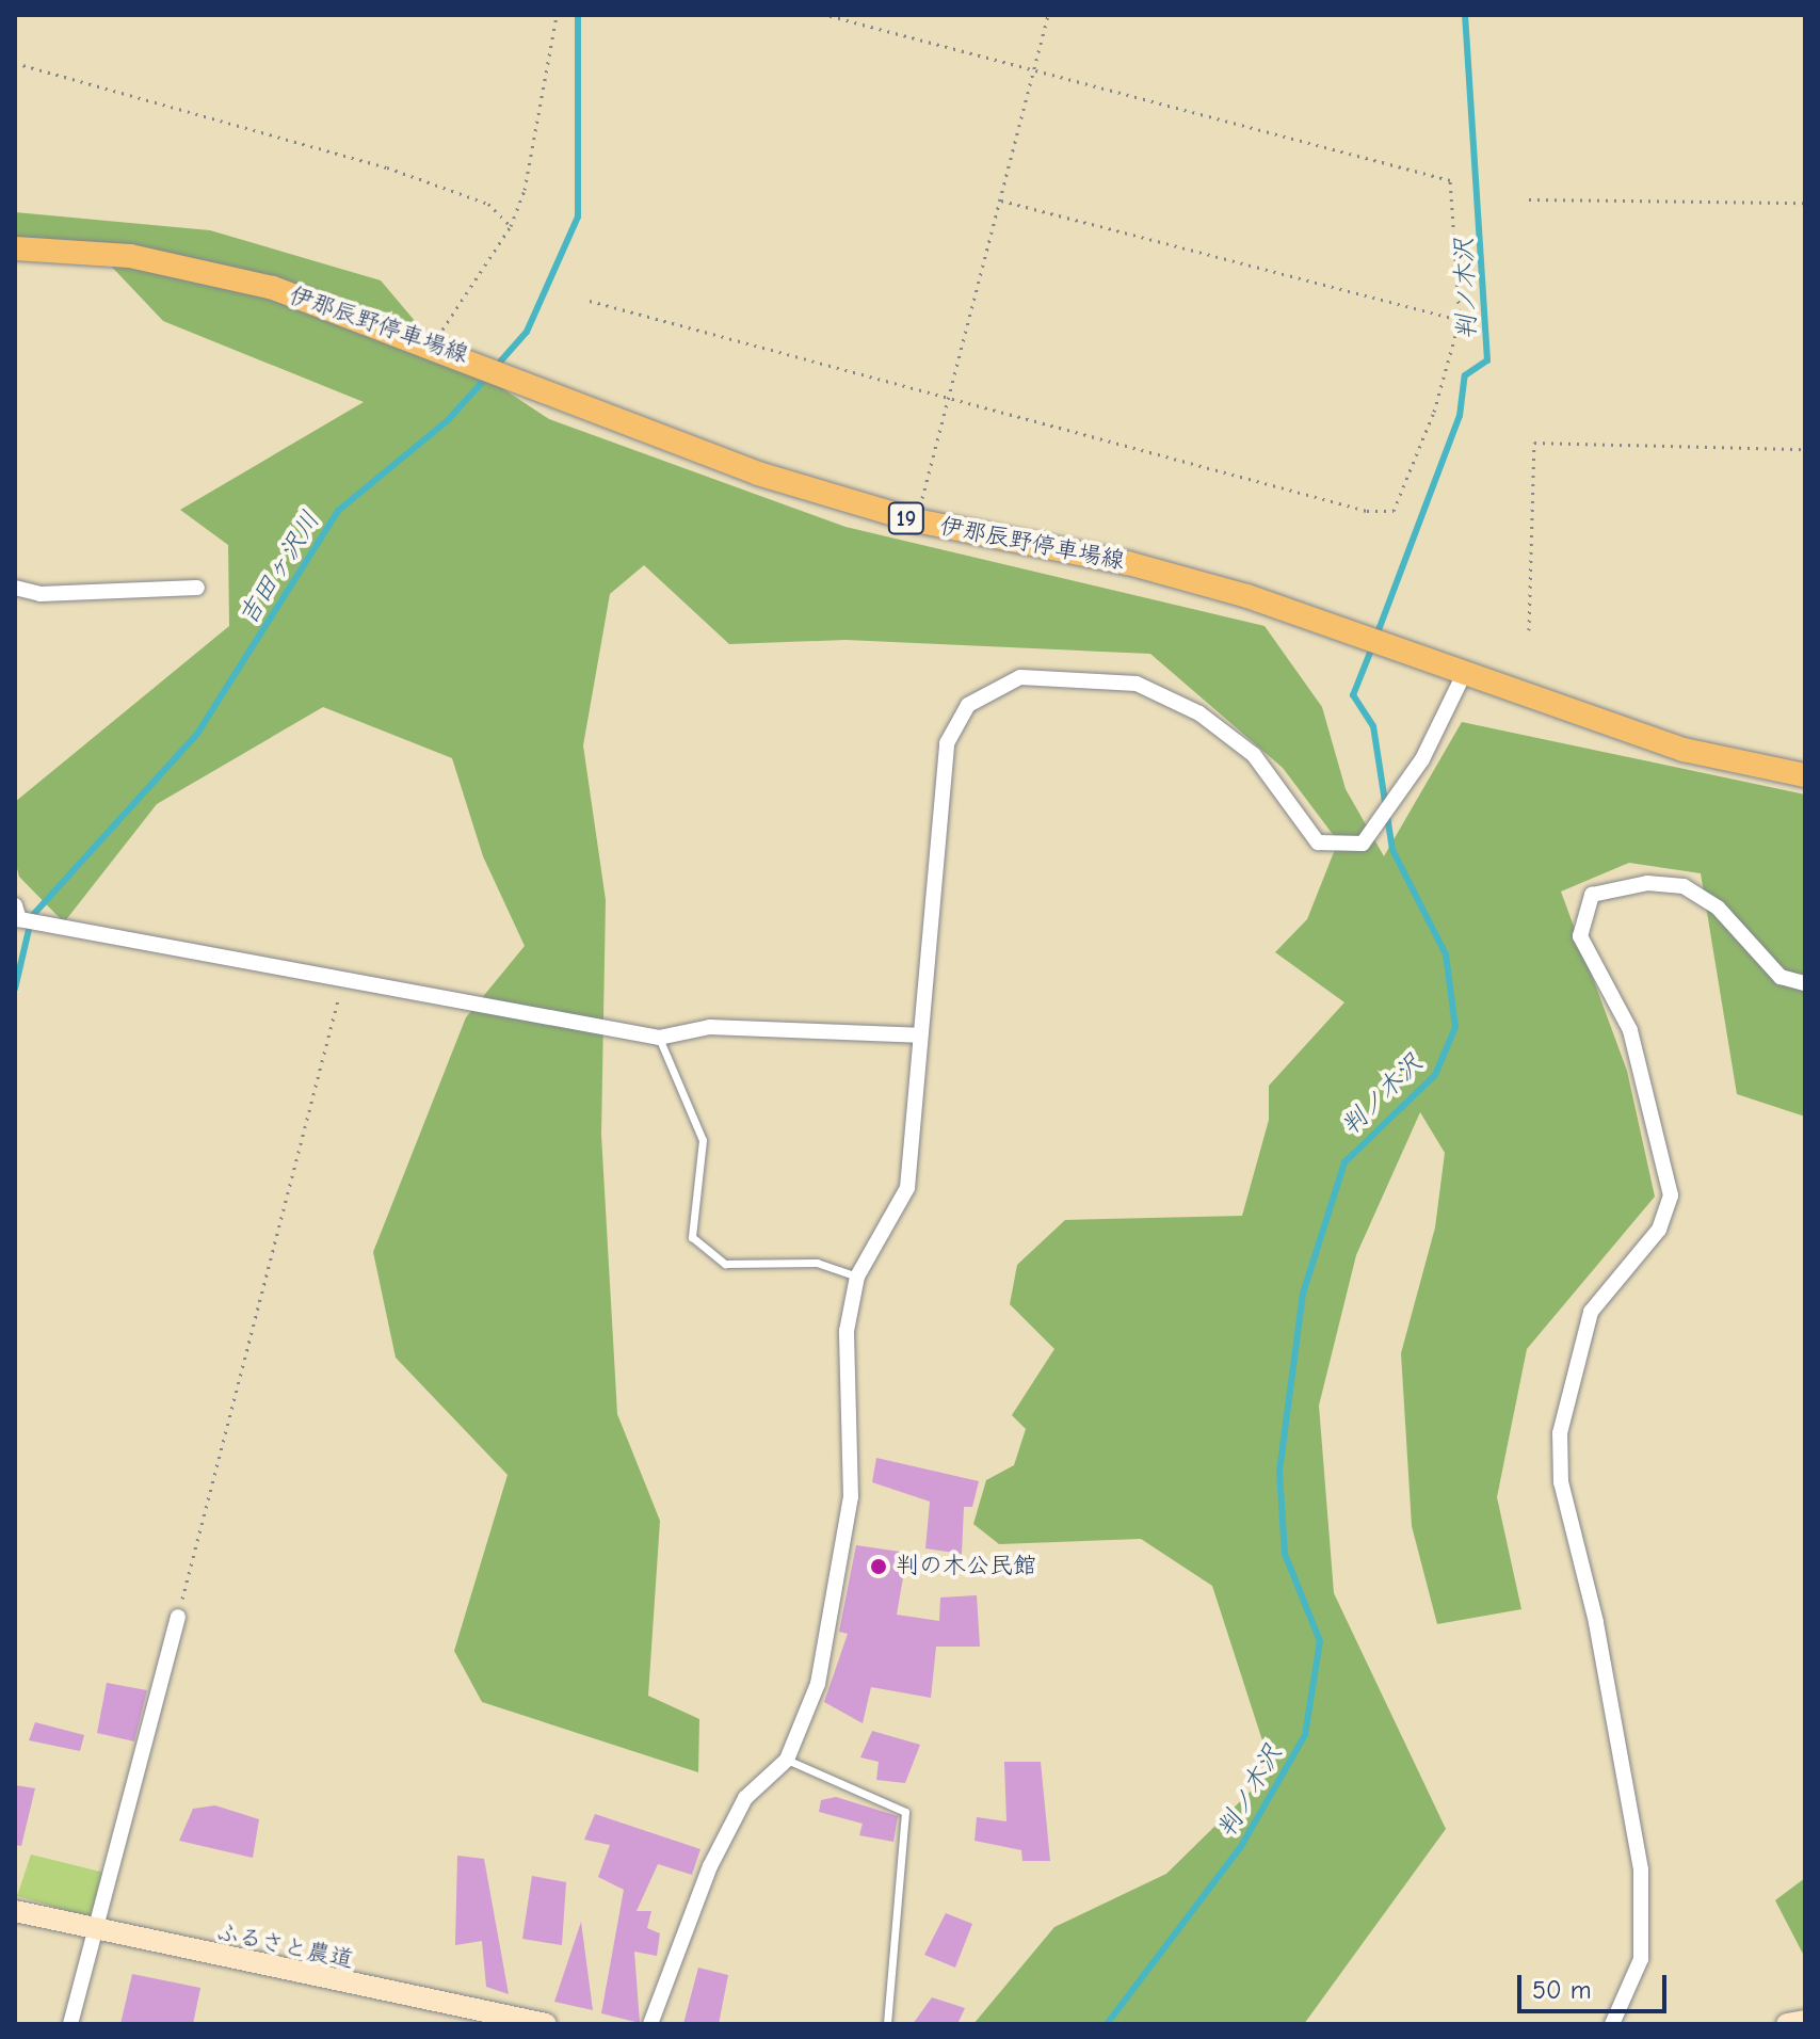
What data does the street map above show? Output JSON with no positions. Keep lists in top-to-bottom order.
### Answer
{
  "streets": {
    "main road": ["伊那辰野停車場線", "19"],
    "street": ["ふるさと農道"]
  },
  "water": ["判ノ木沢", "吉田ヶ沢川"],
  "places": ["判の木公民館"],
  "scale_bar": "50 m"
}
